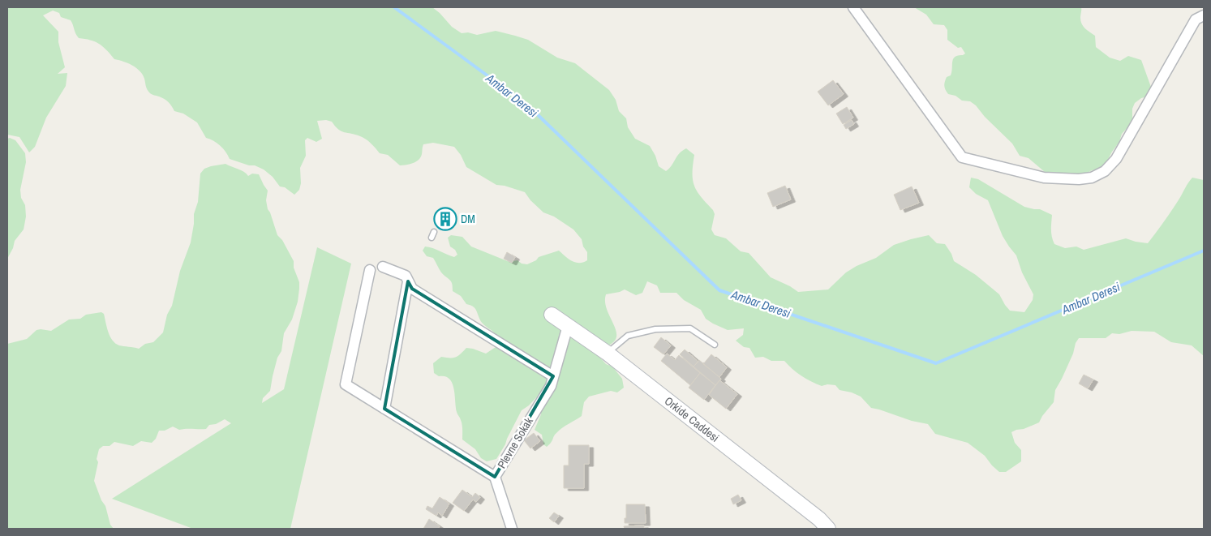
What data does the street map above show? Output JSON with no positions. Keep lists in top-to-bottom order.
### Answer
{
  "streets": {
    "street": ["Orkide Caddesi", "Plevne Sokak"]
  },
  "crossings": [
    ["Orkide Caddesi", "Plevne Sokak"]
  ],
  "water": ["Ambar Deresi"],
  "places": {
    "building": ["DM"]
  }
}
